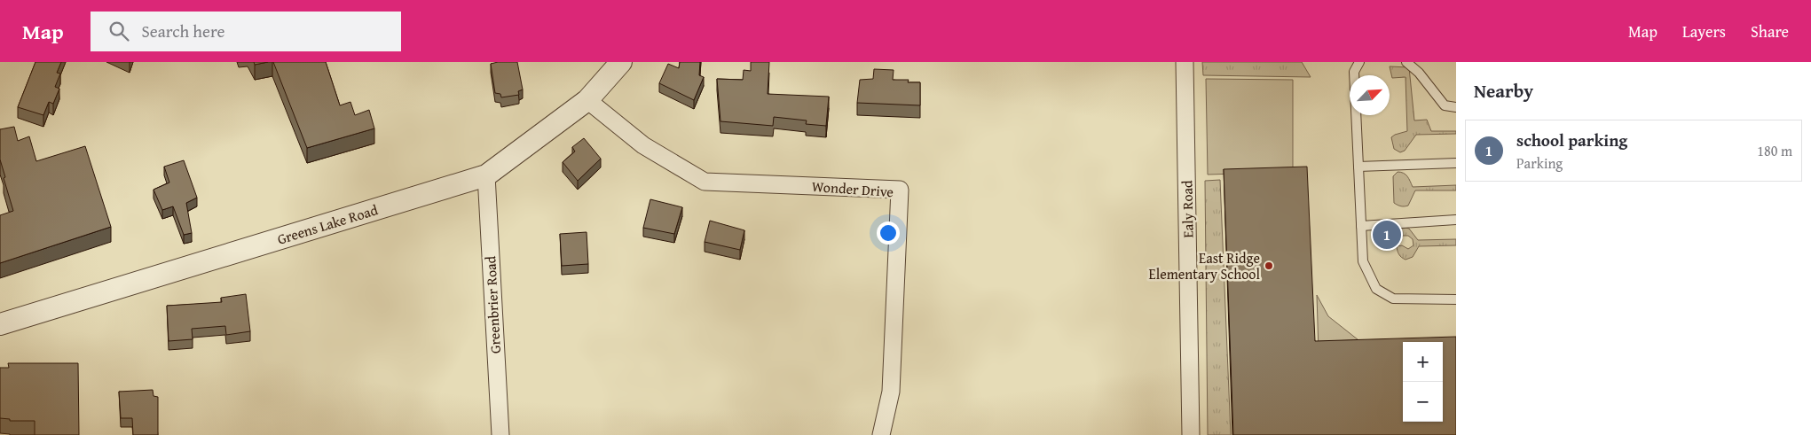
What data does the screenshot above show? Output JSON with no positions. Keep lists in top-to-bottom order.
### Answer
{
  "streets": {
    "street": [
      "Wonder Drive",
      "Ealy Road",
      "Greens Lake Road",
      "Greenbrier Road"
    ]
  },
  "crossings": [
    ["Wonder Drive", "Greens Lake Road"],
    ["Greens Lake Road", "Greenbrier Road"]
  ],
  "places": ["East Ridge Elementary School"],
  "north": "top right",
  "page": {
    "header": "Map",
    "search": "Search here",
    "nav": ["Map", "Layers", "Share"],
    "heading": "Nearby",
    "list": [
      {
        "mark": "1",
        "name": "school parking",
        "note": "Parking",
        "value": "180 m"
      }
    ],
    "pins": "1",
    "map_buttons": ["+", "−"]
  }
}
